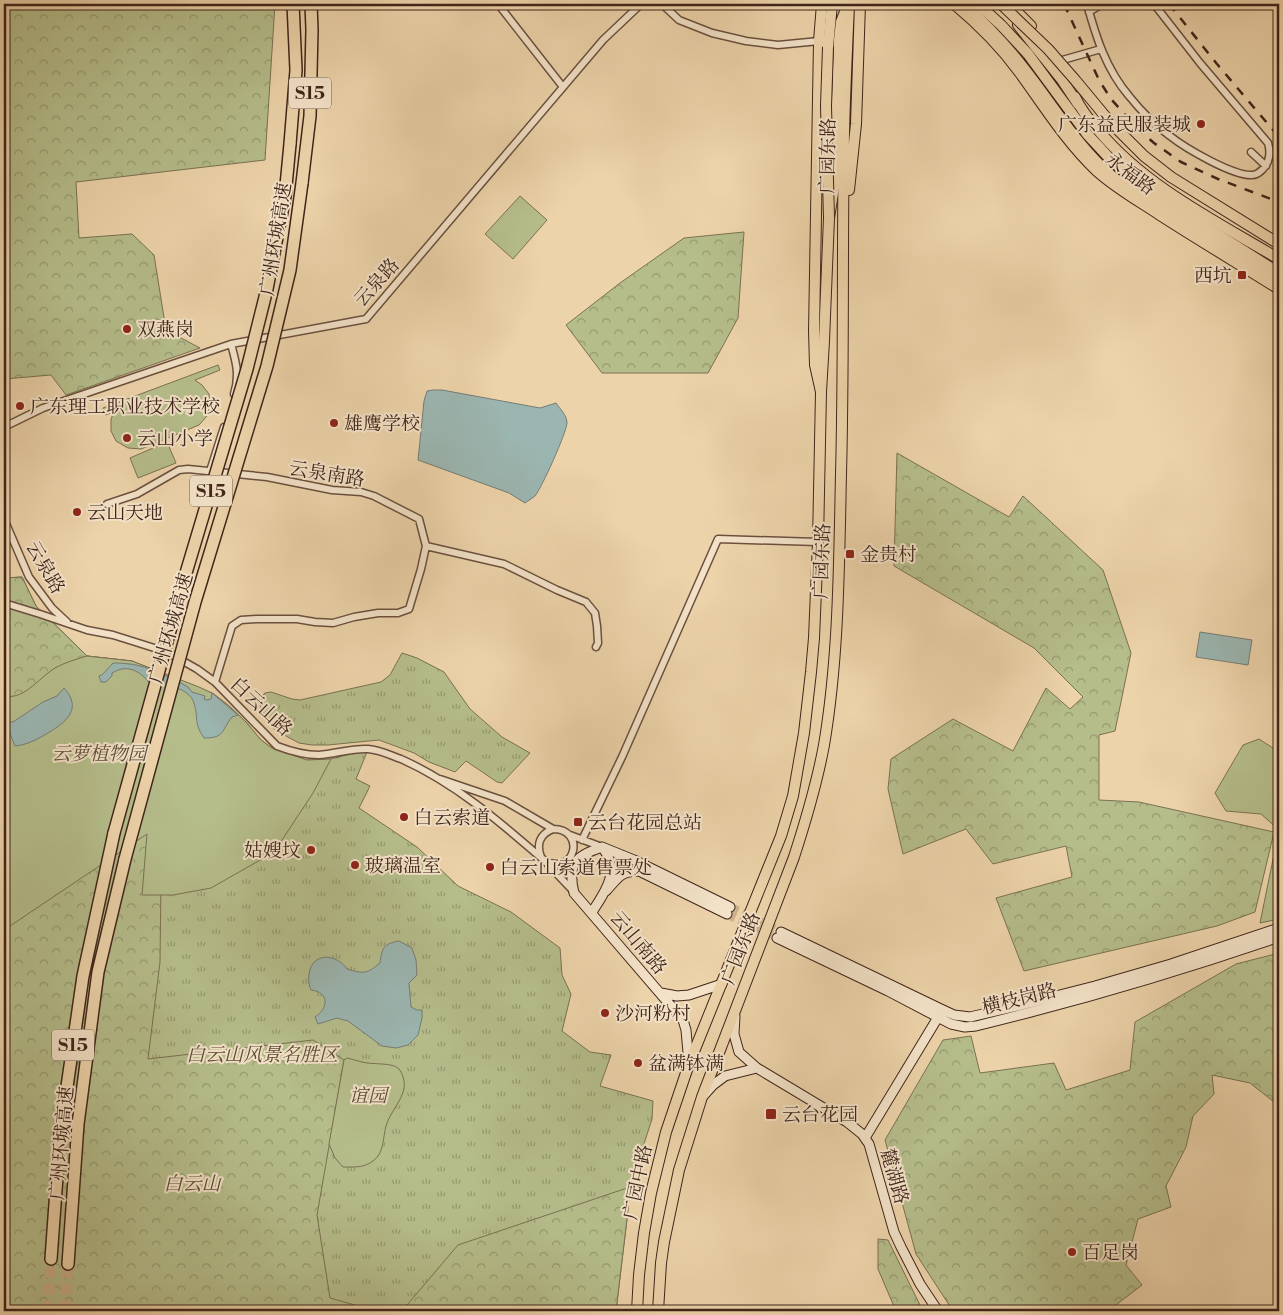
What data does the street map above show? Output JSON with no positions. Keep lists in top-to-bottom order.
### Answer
{
  "streets": {
    "highway": ["S15", "广州环城高速"],
    "main road": [
      "广园东路",
      "永福路",
      "云山南路",
      "横枝岗路",
      "麓湖路",
      "广园中路"
    ],
    "street": ["云泉路", "云泉南路", "白云山路"]
  },
  "crossings": [
    ["广园东路", "云山南路"],
    ["广园东路", "麓湖路"],
    ["广园东路", "广园中路"],
    ["云泉路", "白云山路"],
    ["云山南路", "广园中路"]
  ],
  "parks": [
    "云萝植物园",
    "白云山风景名胜区",
    "谊园",
    "白云山"
  ],
  "places": {
    "other": [
      "广东益民服装城",
      "双燕岗",
      "广东理工职业技术学校",
      "雄鹰学校",
      "云山小学",
      "云山天地",
      "白云索道",
      "姑嫂坟",
      "玻璃温室",
      "白云山索道售票处",
      "沙河粉村",
      "盆满钵满",
      "百足岗"
    ],
    "transit": [
      "西坑",
      "金贵村",
      "云台花园总站",
      "云台花园"
    ]
  }
}
